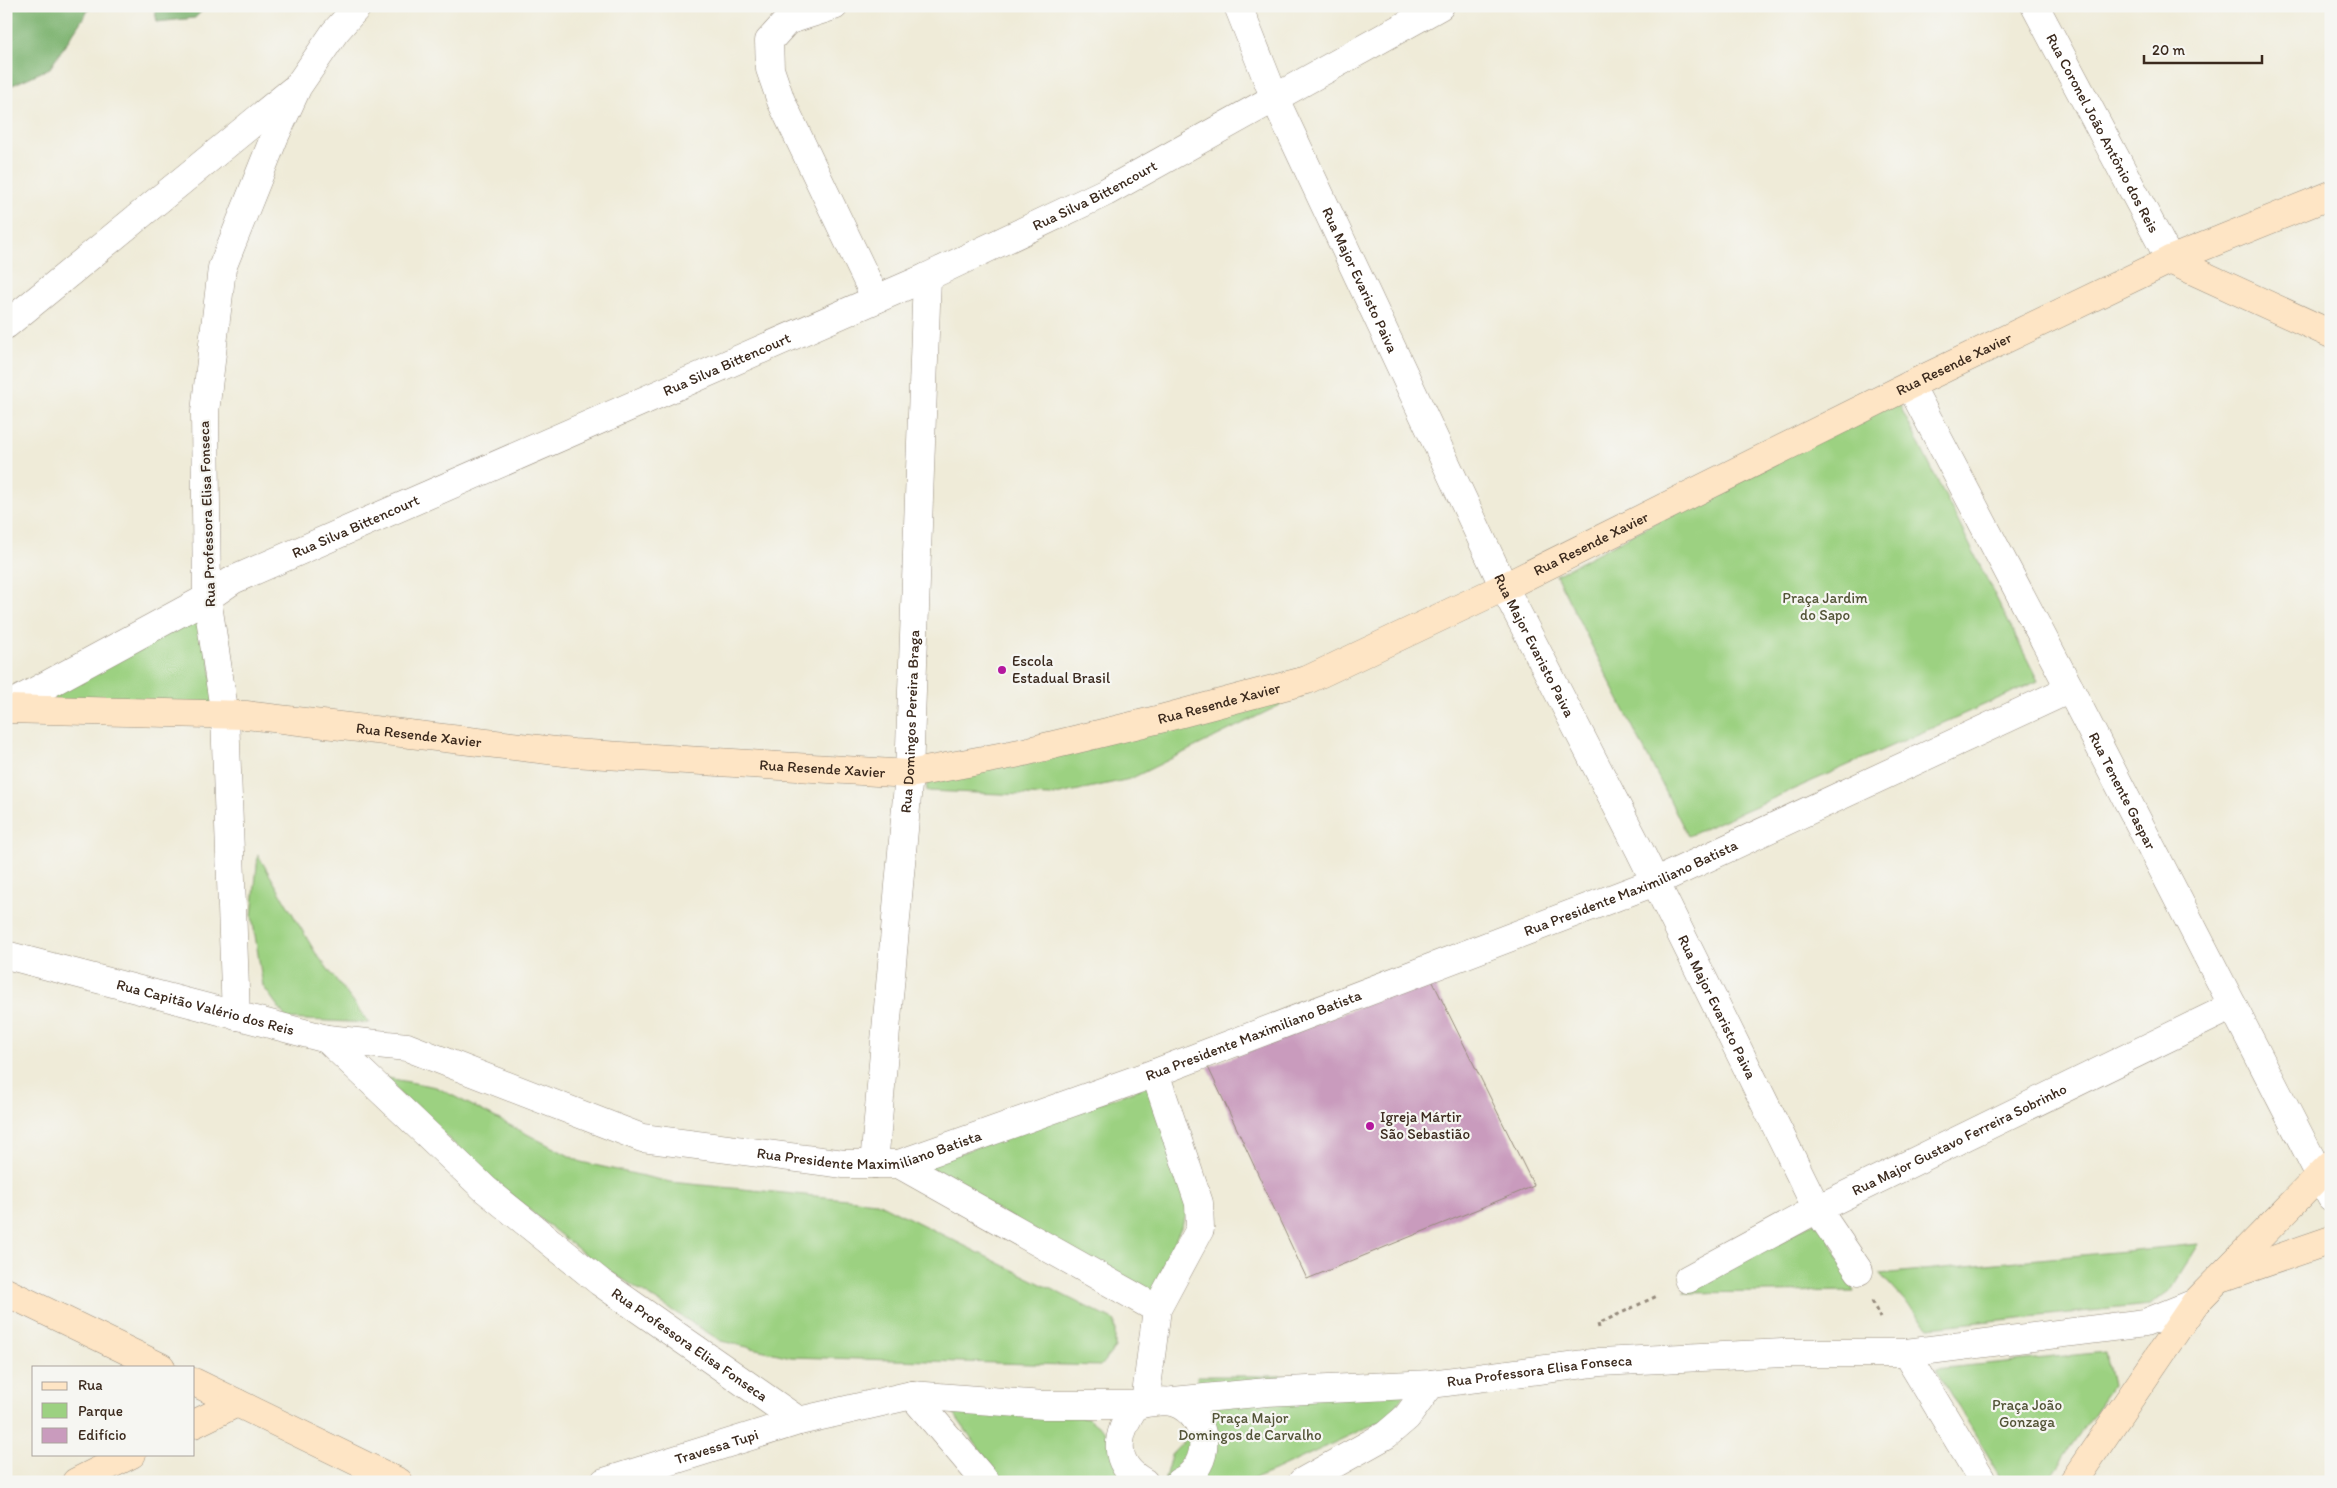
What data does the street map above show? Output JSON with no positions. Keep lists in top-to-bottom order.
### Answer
{
  "streets": {
    "main road": ["Rua Resende Xavier"],
    "street": [
      "Rua Coronel João Antônio dos Reis",
      "Rua Silva Bittencourt",
      "Rua Major Evaristo Paiva",
      "Rua Professora Elisa Fonseca",
      "Rua Domingos Pereira Braga",
      "Rua Tenente Gaspar",
      "Rua Presidente Maximiliano Batista",
      "Rua Capitão Valério dos Reis",
      "Rua Major Gustavo Ferreira Sobrinho",
      "Travessa Tupi"
    ]
  },
  "crossings": [
    ["Rua Coronel João Antônio dos Reis", "Rua Resende Xavier"],
    ["Rua Silva Bittencourt", "Rua Major Evaristo Paiva"],
    ["Rua Silva Bittencourt", "Rua Resende Xavier"],
    ["Rua Silva Bittencourt", "Rua Professora Elisa Fonseca"],
    ["Rua Silva Bittencourt", "Rua Domingos Pereira Braga"],
    ["Rua Major Evaristo Paiva", "Rua Resende Xavier"],
    ["Rua Major Evaristo Paiva", "Rua Presidente Maximiliano Batista"],
    ["Rua Major Evaristo Paiva", "Rua Major Gustavo Ferreira Sobrinho"],
    ["Rua Resende Xavier", "Rua Professora Elisa Fonseca"],
    ["Rua Resende Xavier", "Rua Domingos Pereira Braga"],
    ["Rua Resende Xavier", "Rua Tenente Gaspar"],
    ["Rua Professora Elisa Fonseca", "Rua Capitão Valério dos Reis"],
    ["Rua Professora Elisa Fonseca", "Travessa Tupi"],
    ["Rua Domingos Pereira Braga", "Rua Presidente Maximiliano Batista"],
    ["Rua Tenente Gaspar", "Rua Presidente Maximiliano Batista"],
    ["Rua Tenente Gaspar", "Rua Major Gustavo Ferreira Sobrinho"],
    ["Rua Presidente Maximiliano Batista", "Rua Capitão Valério dos Reis"]
  ],
  "parks": ["Praça Jardim do Sapo", "Praça João Gonzaga", "Praça Major Domingos de Carvalho"],
  "places": ["Escola Estadual Brasil", "Igreja Mártir São Sebastião"],
  "legend": ["Rua", "Parque", "Edifício"],
  "scale_bar": "20 m"
}
